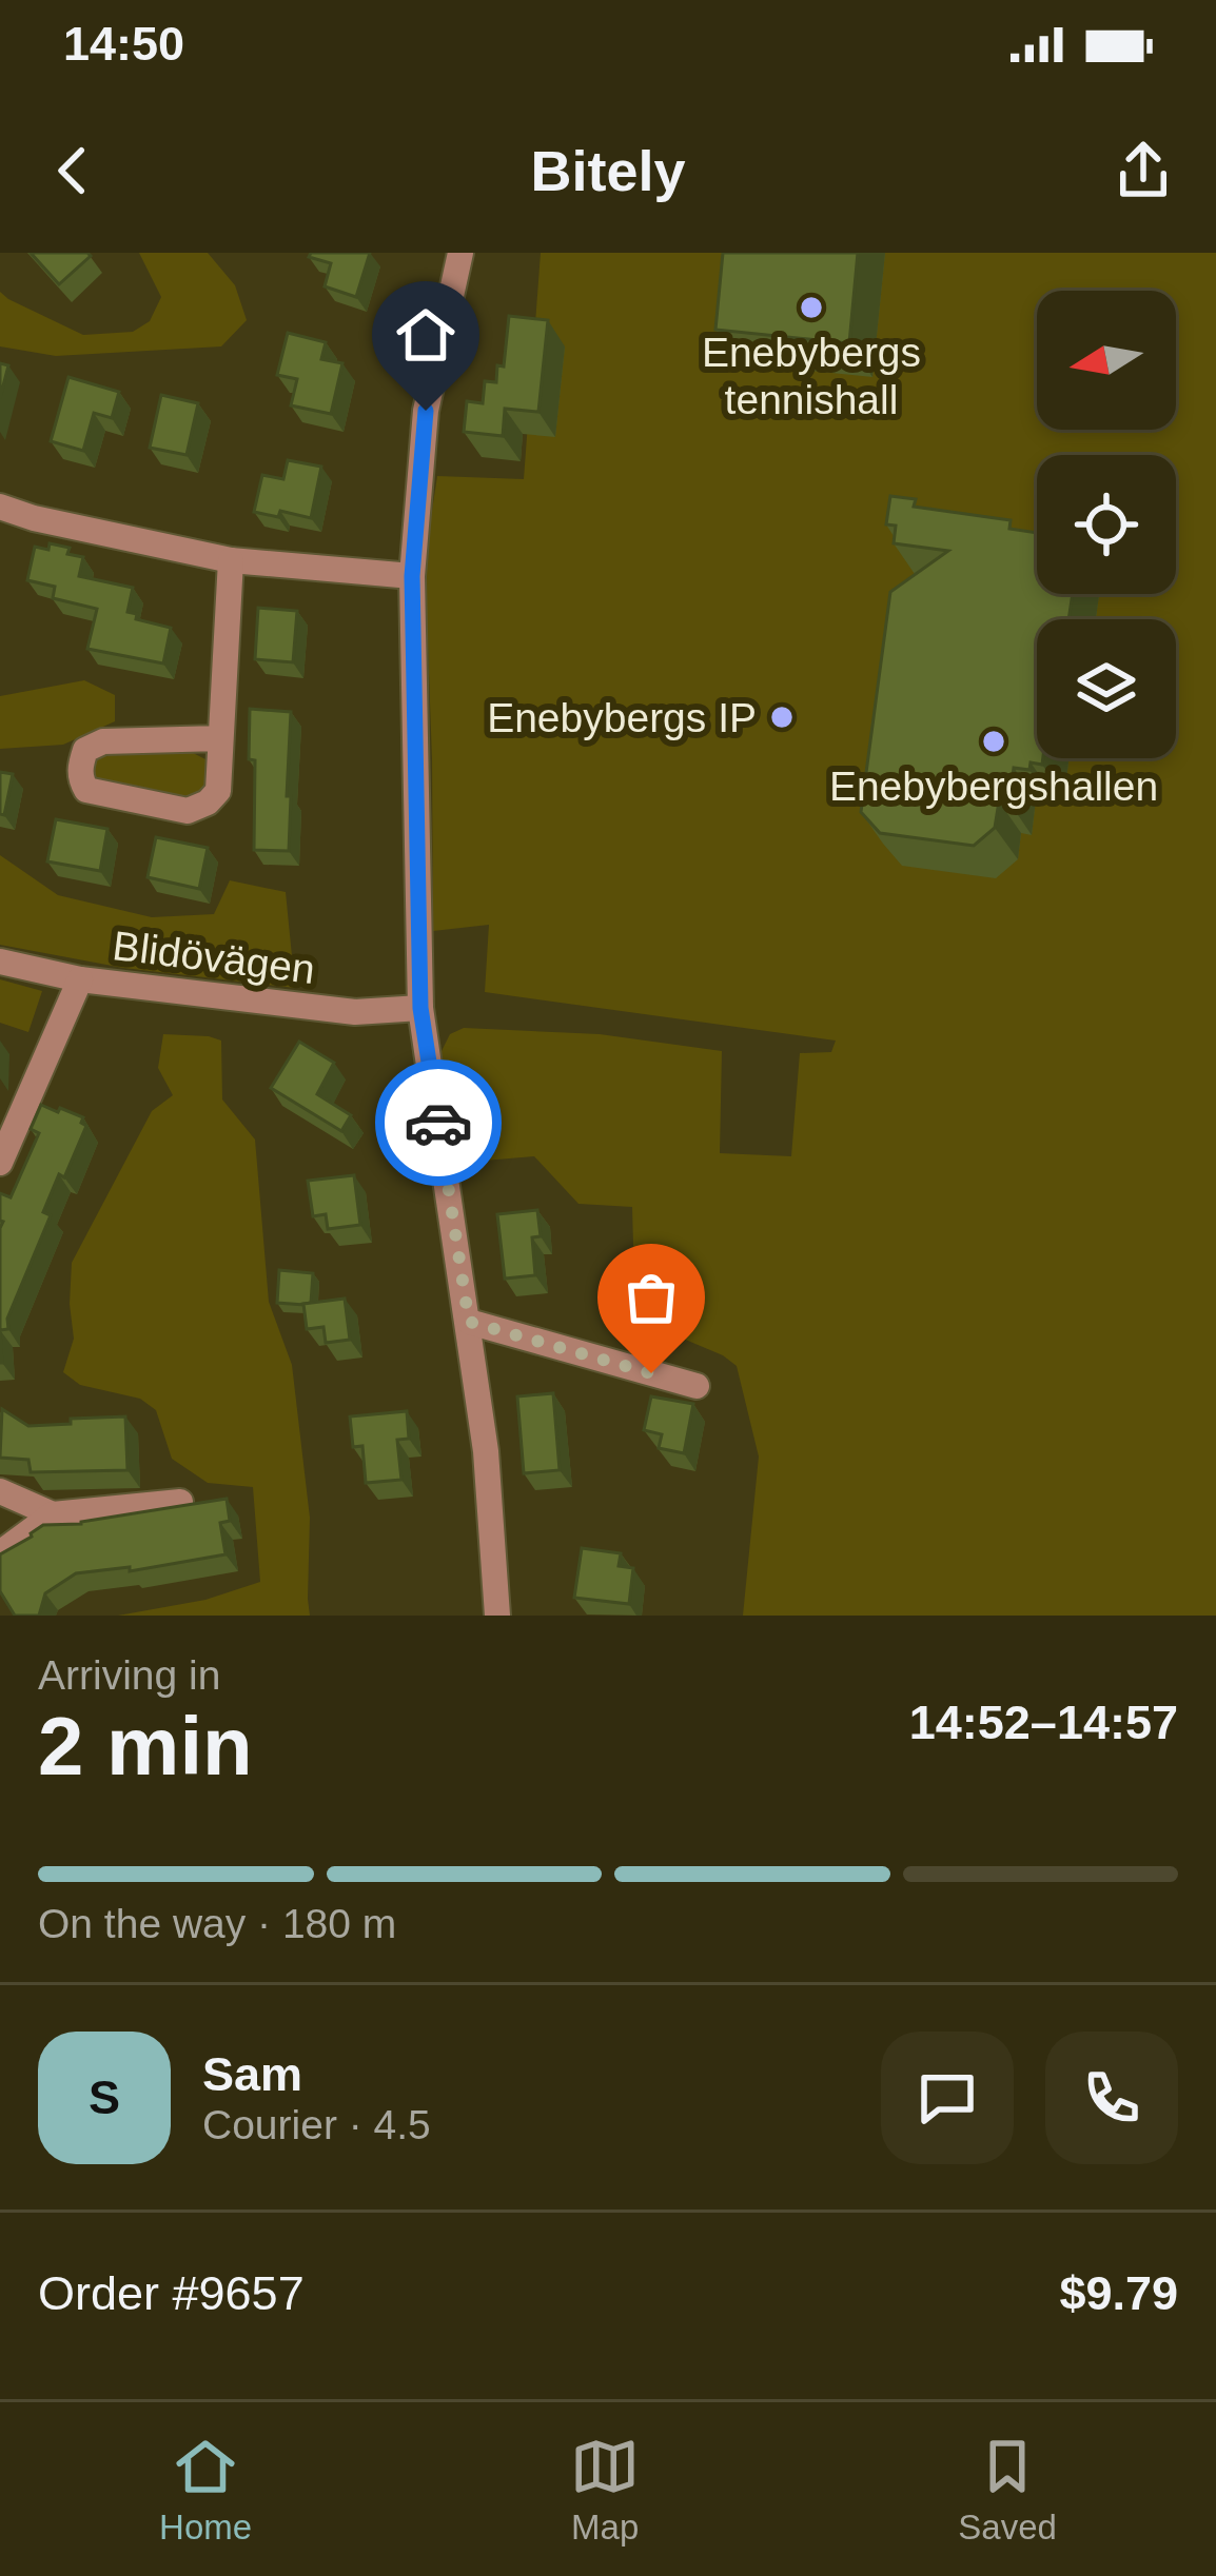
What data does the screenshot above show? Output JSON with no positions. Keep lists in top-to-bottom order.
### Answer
{
  "streets": {
    "street": ["Blidövägen"]
  },
  "places": ["Enebybergs tennishall", "Enebybergs IP", "Enebybergshallen"],
  "north": "left",
  "page": {
    "status": "14:50",
    "header": "Bitely",
    "heading": ["2 min", "Arriving in", "14:52–14:57"],
    "panel": [
      "Sam",
      "Courier · 4.5",
      "Order #9657",
      "$9.79"
    ],
    "bar": "On the way · 180 m",
    "round": "S",
    "tabs": ["Home", "Map", "Saved"]
  }
}
